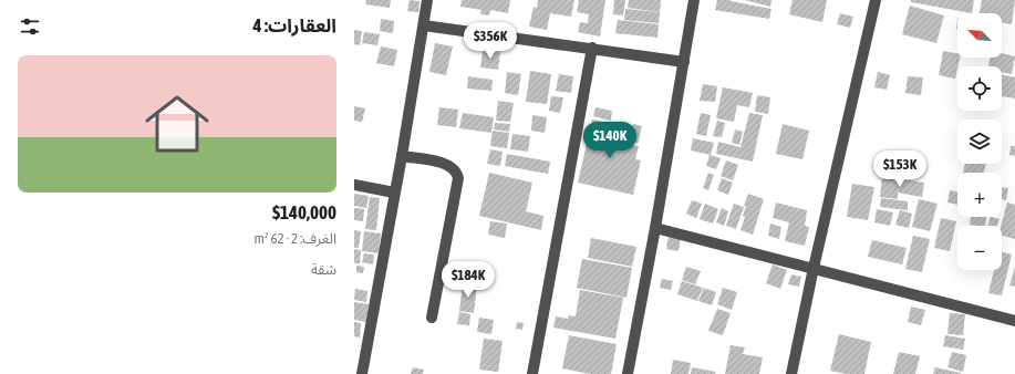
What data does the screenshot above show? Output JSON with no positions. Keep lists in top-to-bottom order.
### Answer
{
  "north": "top left",
  "page": {
    "heading": "العقارات: 4",
    "map_buttons": ["+", "−"],
    "price": [
      "$356K",
      "$140K",
      "$153K",
      "$184K"
    ],
    "list": [
      {
        "name": "$140,000",
        "note": "الغرف: 2 · 62 m² · شقة"
      }
    ]
  }
}
